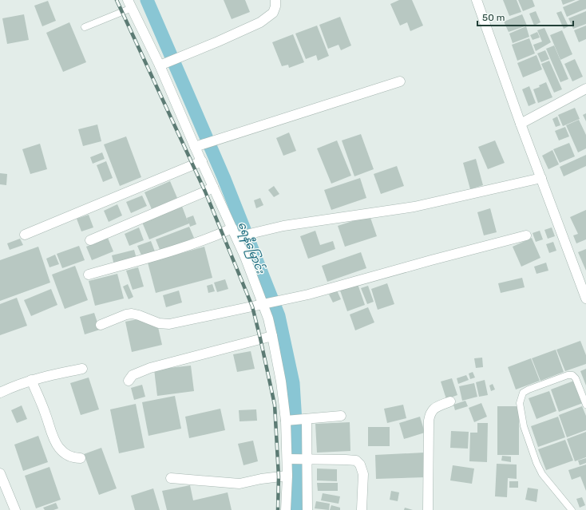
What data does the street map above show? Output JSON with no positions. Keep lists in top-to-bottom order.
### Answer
{
  "water": ["ရေနီမြောင်း"],
  "scale_bar": "50 m"
}
